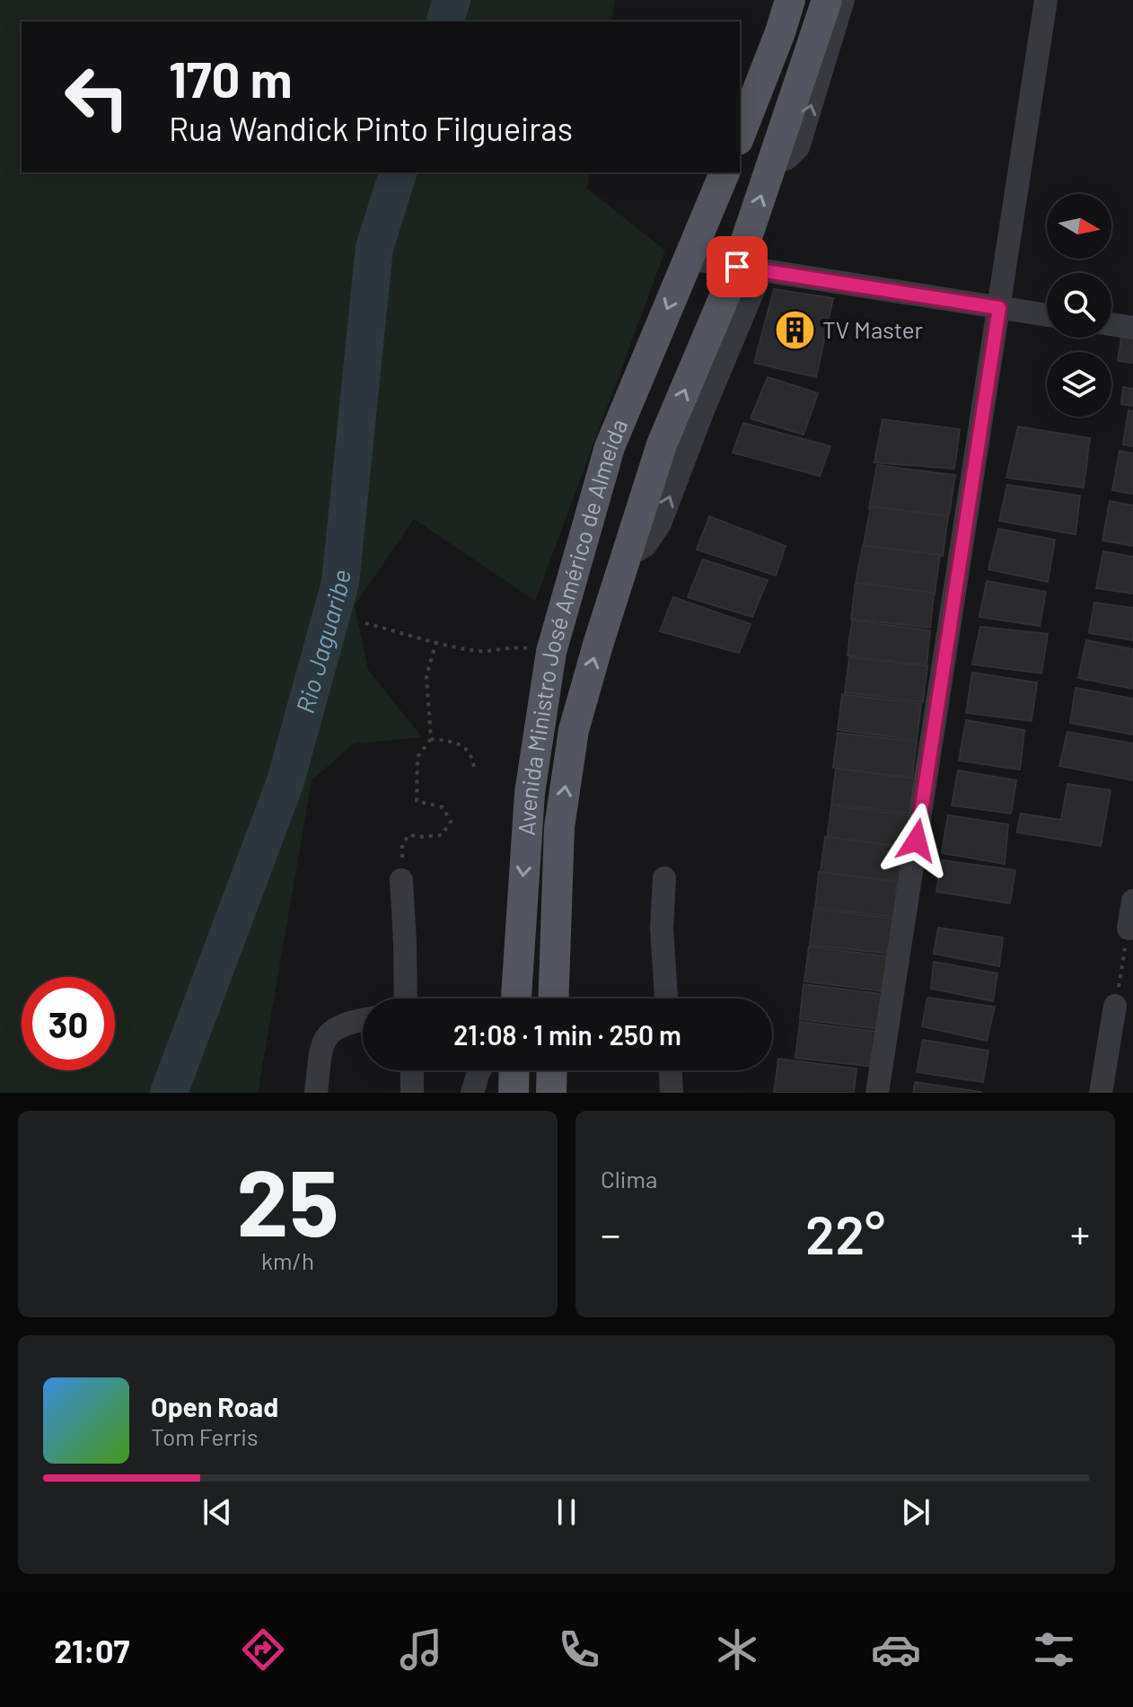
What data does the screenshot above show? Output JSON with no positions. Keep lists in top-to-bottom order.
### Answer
{
  "streets": {
    "main road": ["Avenida Ministro José Américo de Almeida"]
  },
  "water": ["Rio Jaguaribe"],
  "places": {
    "building": ["TV Master"]
  },
  "north": "right",
  "page": {
    "turn": ["170 m", "Rua Wandick Pinto Filgueiras"],
    "limit": "30",
    "trip": "21:08 · 1 min · 250 m",
    "tile": [
      ["25", "km/h"],
      "Clima"
    ],
    "heat": ["−", "22°", "+"],
    "song": ["Open Road", "Tom Ferris"],
    "tabs": "21:07"
  }
}
